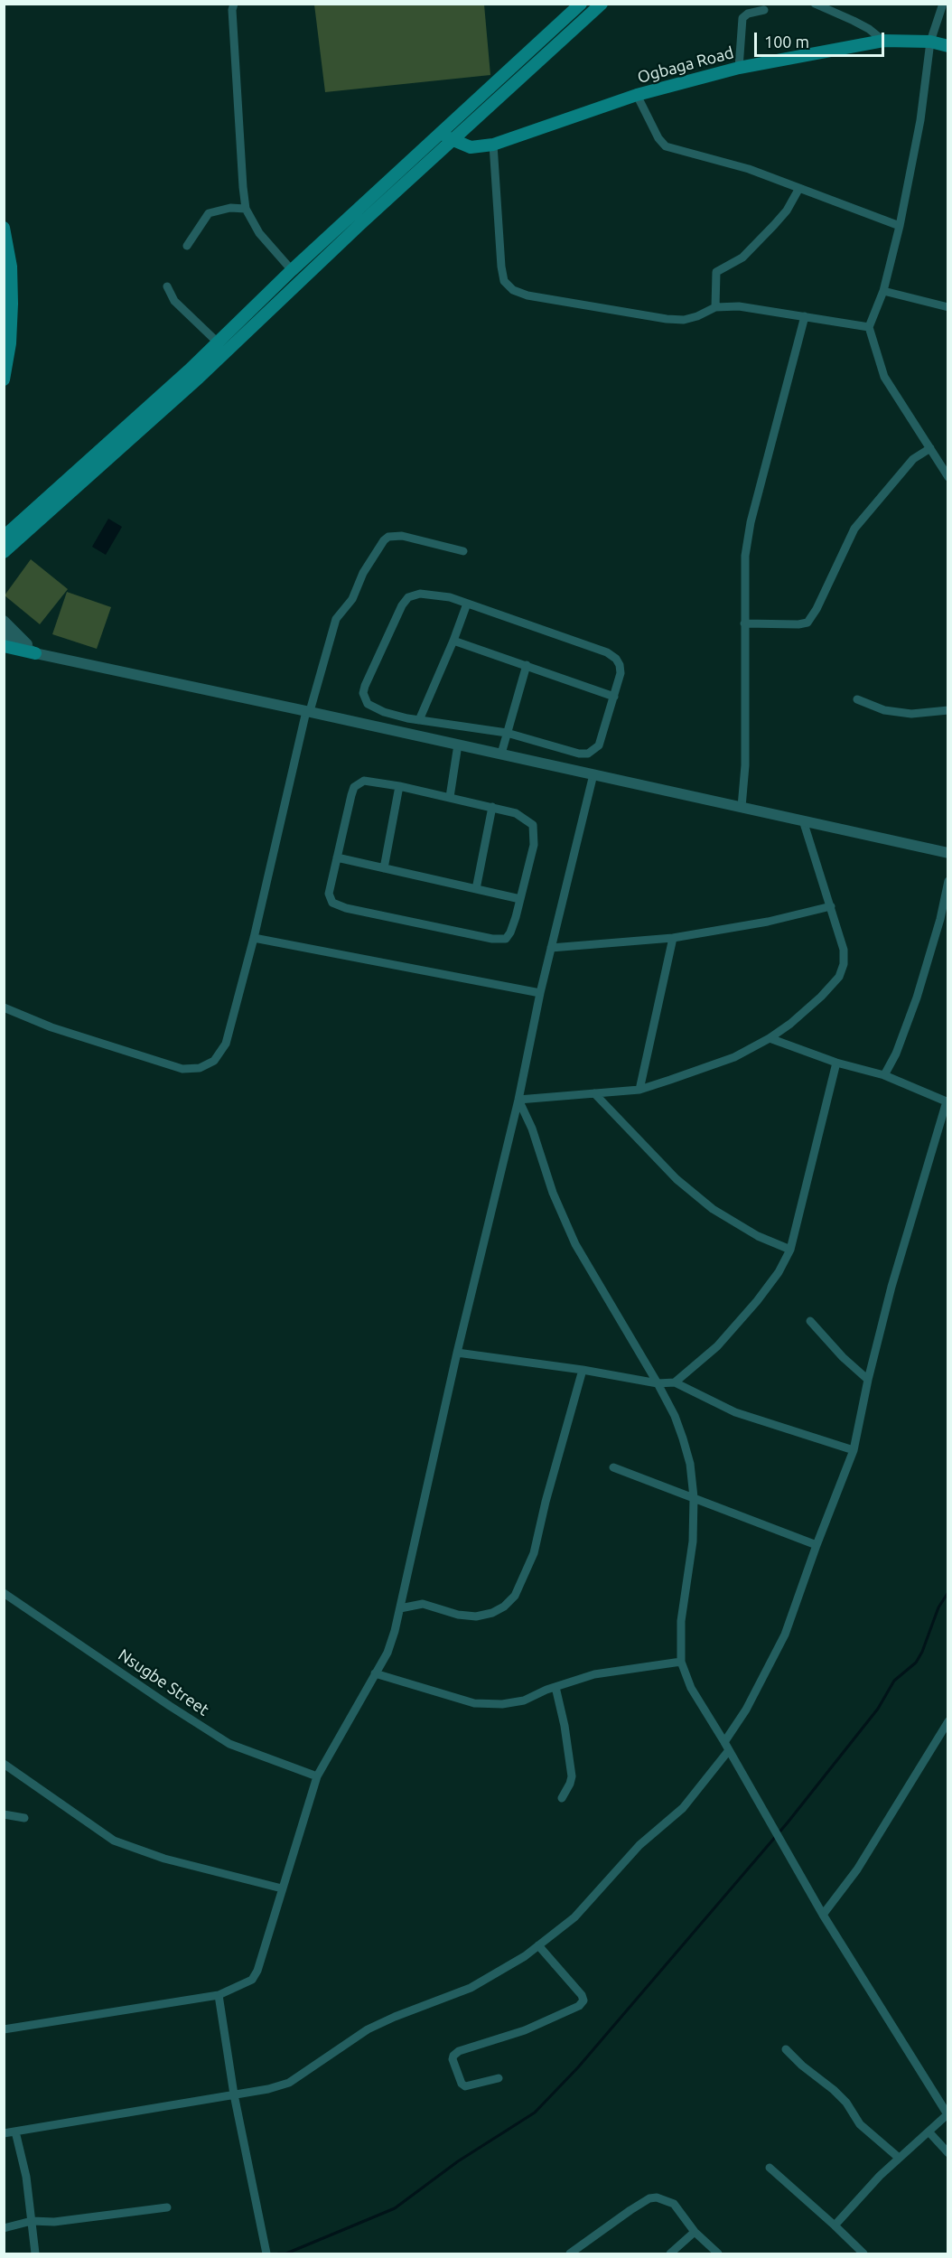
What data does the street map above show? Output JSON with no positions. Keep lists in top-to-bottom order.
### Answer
{
  "streets": {
    "main road": ["Ogbaga Road"],
    "street": ["Nsugbe Street"]
  },
  "scale_bar": "100 m"
}
